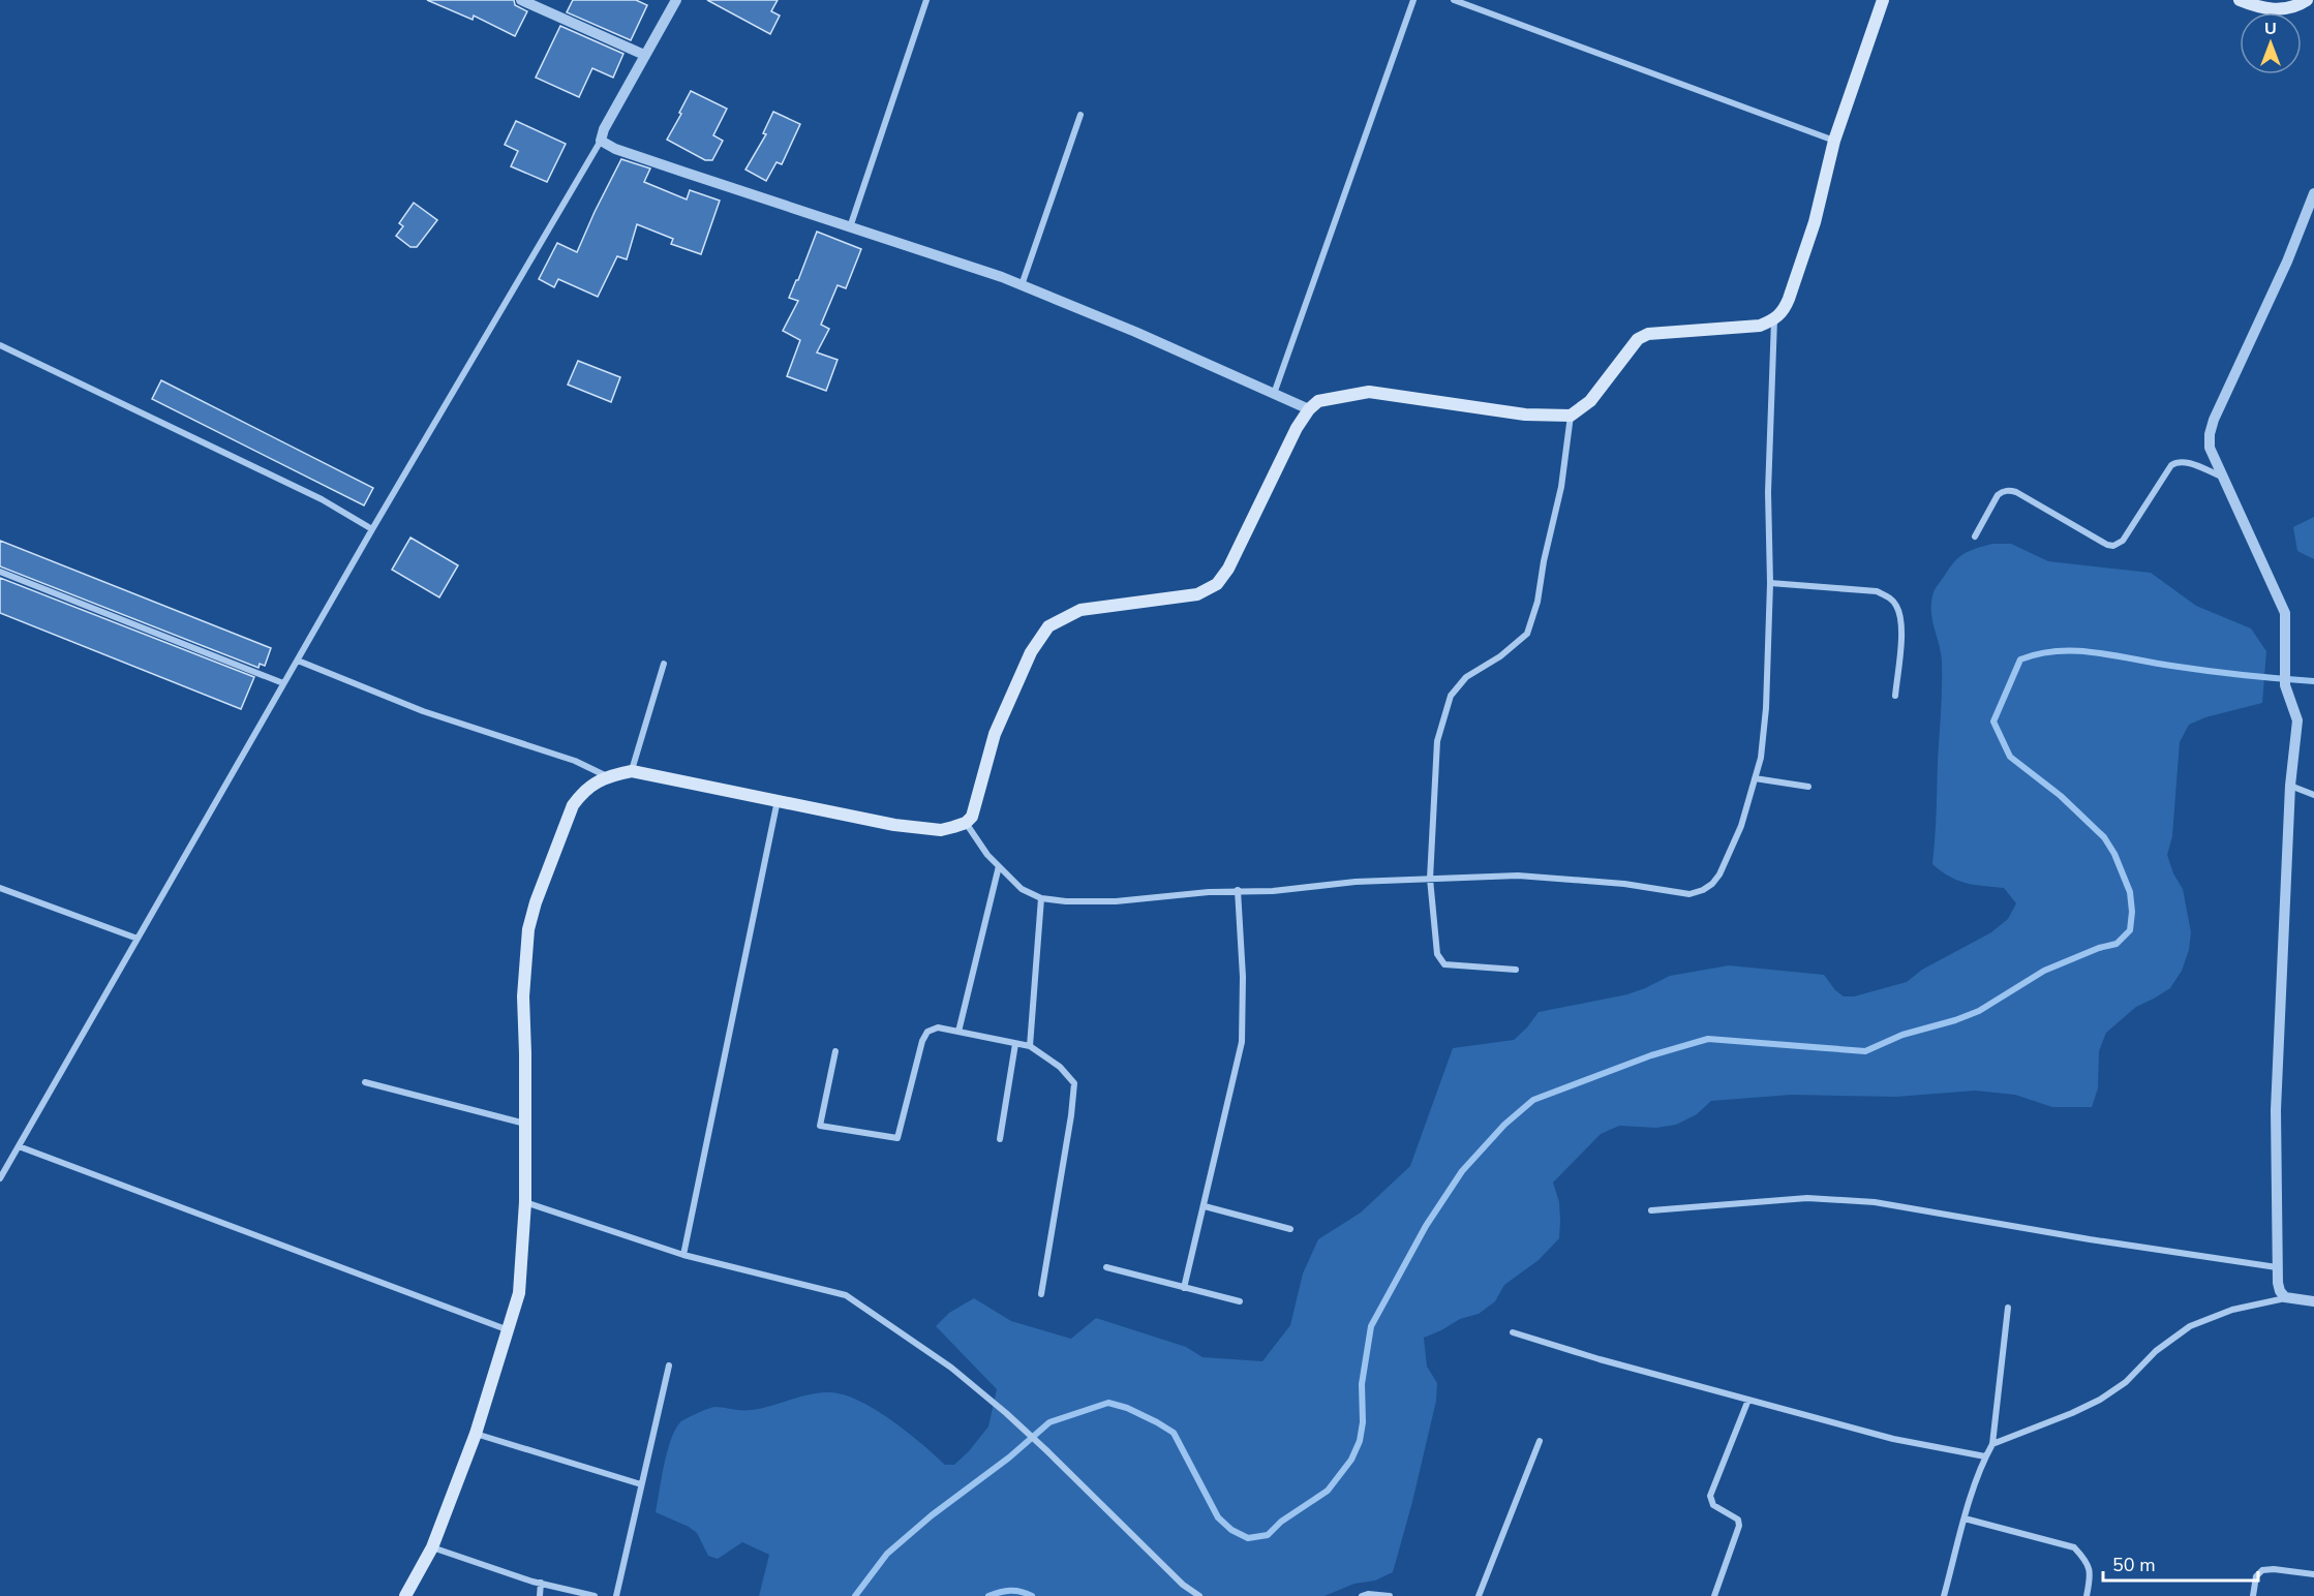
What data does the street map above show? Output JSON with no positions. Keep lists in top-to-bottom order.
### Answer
{
  "scale_bar": "50 m",
  "north": "top"
}
